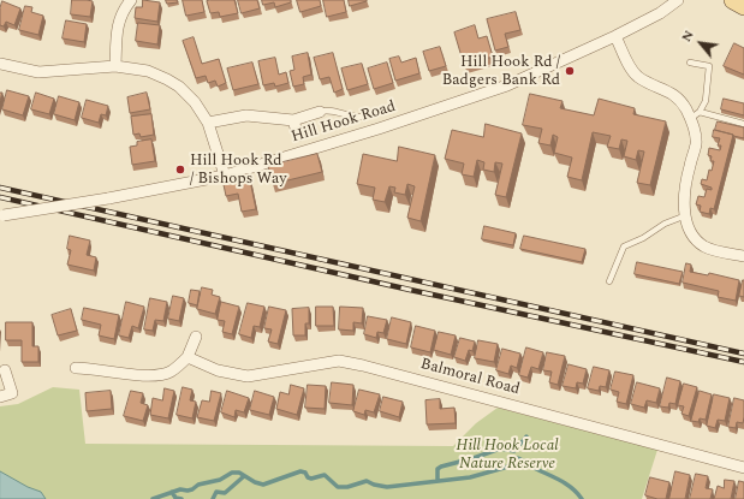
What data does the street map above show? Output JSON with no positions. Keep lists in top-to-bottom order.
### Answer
{
  "streets": {
    "street": ["Hill Hook Road", "Balmoral Road"]
  },
  "parks": ["Hill Hook Local Nature Reserve"],
  "places": ["Hill Hook Rd / Badgers Bank Rd", "Hill Hook Rd / Bishops Way"],
  "north": "top left"
}
